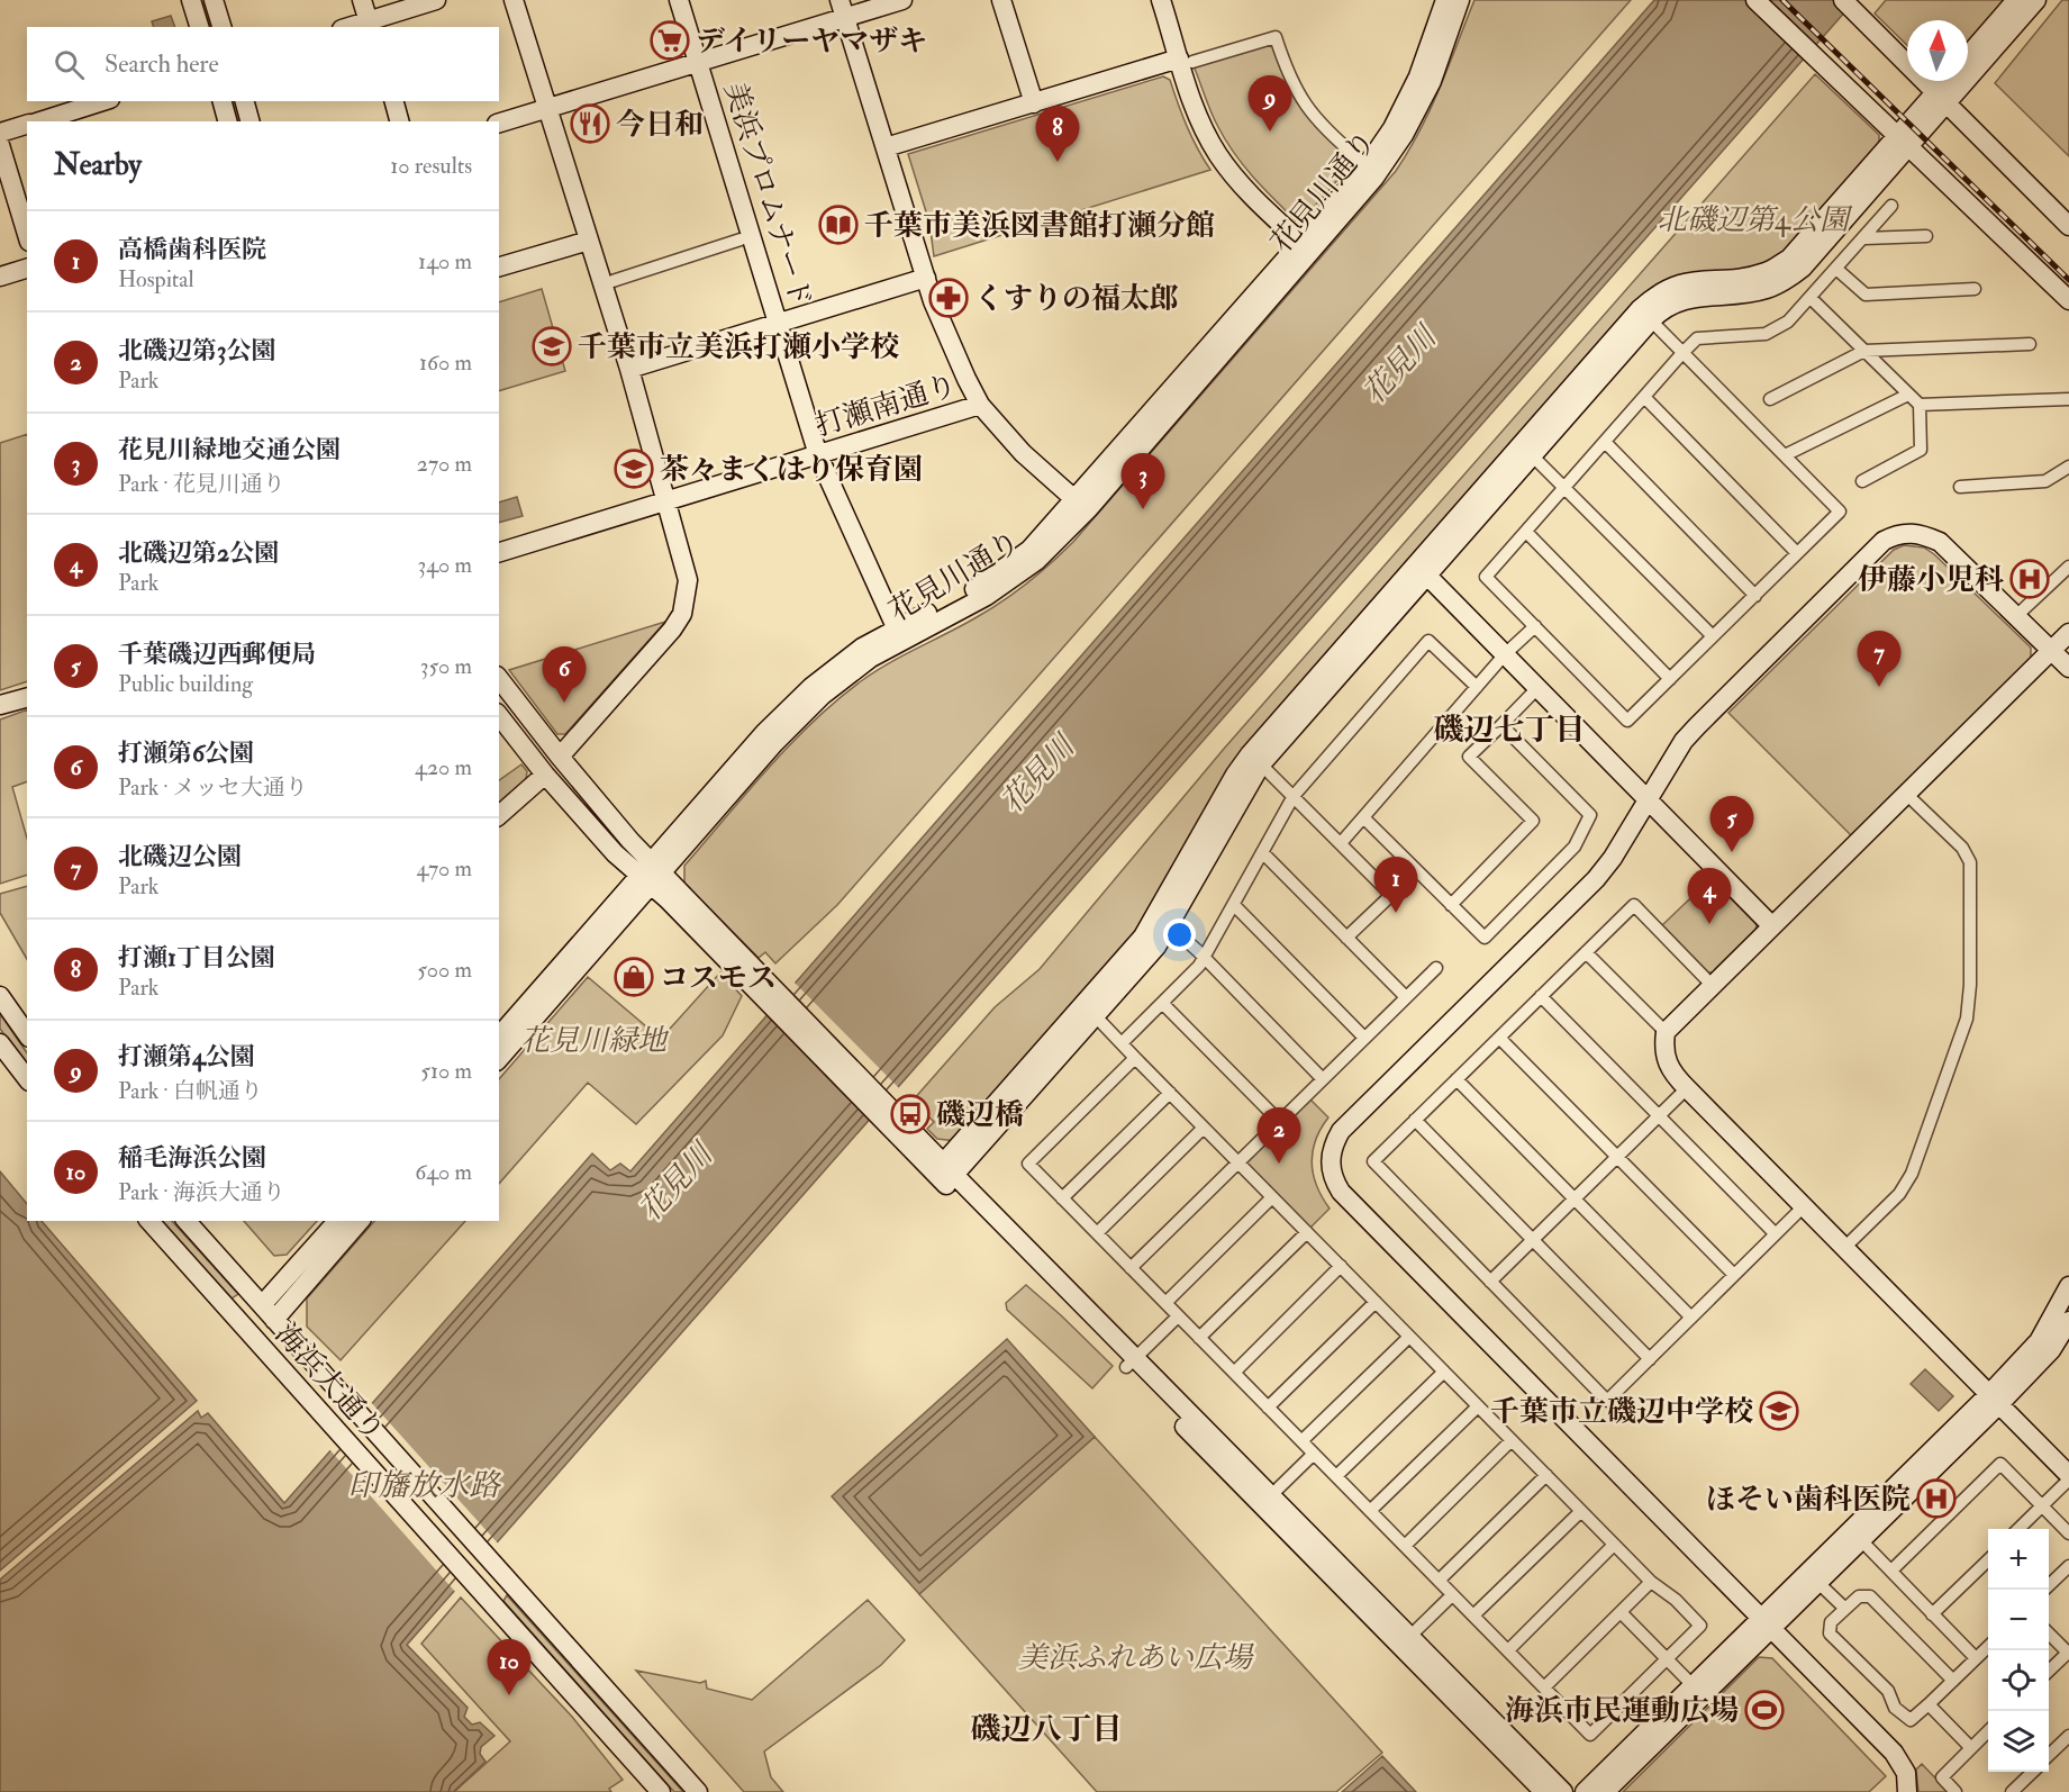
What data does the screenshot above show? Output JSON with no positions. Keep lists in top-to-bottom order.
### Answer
{
  "streets": {
    "street": [
      "花見川通り",
      "美浜プロムナード",
      "打瀬南通り",
      "海浜大通り"
    ]
  },
  "crossings": [
    ["花見川通り", "美浜プロムナード"],
    ["美浜プロムナード", "打瀬南通り"]
  ],
  "districts": ["磯辺七丁目", "磯辺八丁目"],
  "water": ["花見川", "印旛放水路"],
  "parks": ["北磯辺第4公園", "花見川緑地", "美浜ふれあい広場"],
  "places": {
    "supermarket": ["デイリーヤマザキ"],
    "restaurant": ["今日和"],
    "library": ["千葉市美浜図書館打瀬分館"],
    "pharmacy": ["くすりの福太郎"],
    "school or university": ["千葉市立美浜打瀬小学校", "茶々まくはり保育園", "千葉市立磯辺中学校"],
    "hospital": ["伊藤小児科", "ほそい歯科医院"],
    "shop": ["コスモス"],
    "bus stop": ["磯辺橋"],
    "sports": ["海浜市民運動広場"]
  },
  "north": "top",
  "page": {
    "search": "Search here",
    "pins": [
      "9",
      "8",
      "3",
      "7",
      "6",
      "5",
      "1",
      "4",
      "2",
      "10"
    ],
    "heading": ["Nearby", "10 results"],
    "list": [
      {
        "mark": "1",
        "name": "高橋歯科医院",
        "note": "Hospital",
        "value": "140 m"
      },
      {
        "mark": "2",
        "name": "北磯辺第3公園",
        "note": "Park",
        "value": "160 m"
      },
      {
        "mark": "3",
        "name": "花見川緑地交通公園",
        "note": "Park · 花見川通り",
        "value": "270 m"
      },
      {
        "mark": "4",
        "name": "北磯辺第2公園",
        "note": "Park",
        "value": "340 m"
      },
      {
        "mark": "5",
        "name": "千葉磯辺西郵便局",
        "note": "Public building",
        "value": "350 m"
      },
      {
        "mark": "6",
        "name": "打瀬第6公園",
        "note": "Park · メッセ大通り",
        "value": "420 m"
      },
      {
        "mark": "7",
        "name": "北磯辺公園",
        "note": "Park",
        "value": "470 m"
      },
      {
        "mark": "8",
        "name": "打瀬1丁目公園",
        "note": "Park",
        "value": "500 m"
      },
      {
        "mark": "9",
        "name": "打瀬第4公園",
        "note": "Park · 白帆通り",
        "value": "510 m"
      },
      {
        "mark": "10",
        "name": "稲毛海浜公園",
        "note": "Park · 海浜大通り",
        "value": "640 m"
      }
    ],
    "map_buttons": ["+", "−"]
  }
}
